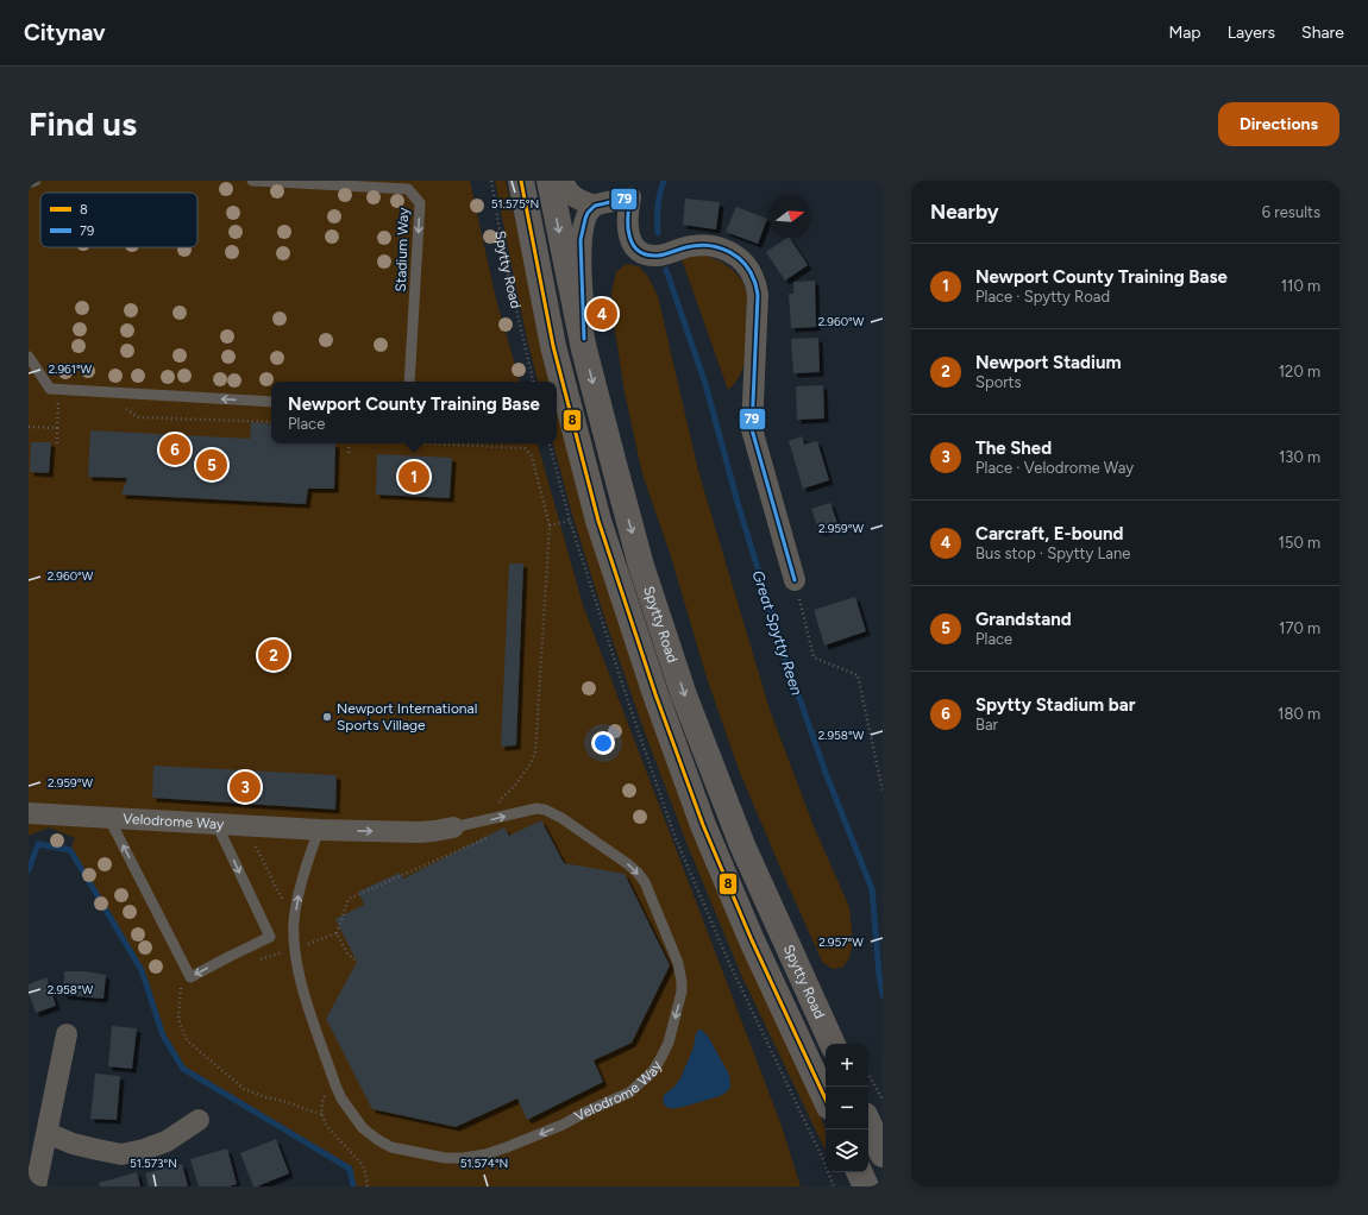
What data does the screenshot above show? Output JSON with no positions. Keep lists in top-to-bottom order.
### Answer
{
  "streets": {
    "main road": ["Spytty Road"],
    "street": ["Velodrome Way"],
    "lane": ["Stadium Way"]
  },
  "water": ["Great Spytty Reen"],
  "places": ["Newport International Sports Village"],
  "lines": ["transit line 8", "transit line 79"],
  "legend": ["8", "79"],
  "north": "right",
  "page": {
    "header": "Citynav",
    "nav": ["Map", "Layers", "Share"],
    "buttons": "Directions",
    "title": "Find us",
    "heading": ["Nearby", "6 results"],
    "list": [
      {
        "mark": "1",
        "name": "Newport County Training Base",
        "note": "Place · Spytty Road",
        "value": "110 m"
      },
      {
        "mark": "2",
        "name": "Newport Stadium",
        "note": "Sports",
        "value": "120 m"
      },
      {
        "mark": "3",
        "name": "The Shed",
        "note": "Place · Velodrome Way",
        "value": "130 m"
      },
      {
        "mark": "4",
        "name": "Carcraft, E-bound",
        "note": "Bus stop · Spytty Lane",
        "value": "150 m"
      },
      {
        "mark": "5",
        "name": "Grandstand",
        "note": "Place",
        "value": "170 m"
      },
      {
        "mark": "6",
        "name": "Spytty Stadium bar",
        "note": "Bar",
        "value": "180 m"
      }
    ],
    "pins": [
      "4",
      "6",
      "5",
      "1",
      "2",
      "3"
    ],
    "popup": ["Newport County Training Base", "Place"],
    "map_buttons": ["+", "−"]
  },
  "coordinates": [
    "51.575°N",
    "2.960°W",
    "2.961°W",
    "2.959°W",
    "2.958°W",
    "2.957°W",
    "51.573°N",
    "51.574°N"
  ]
}
